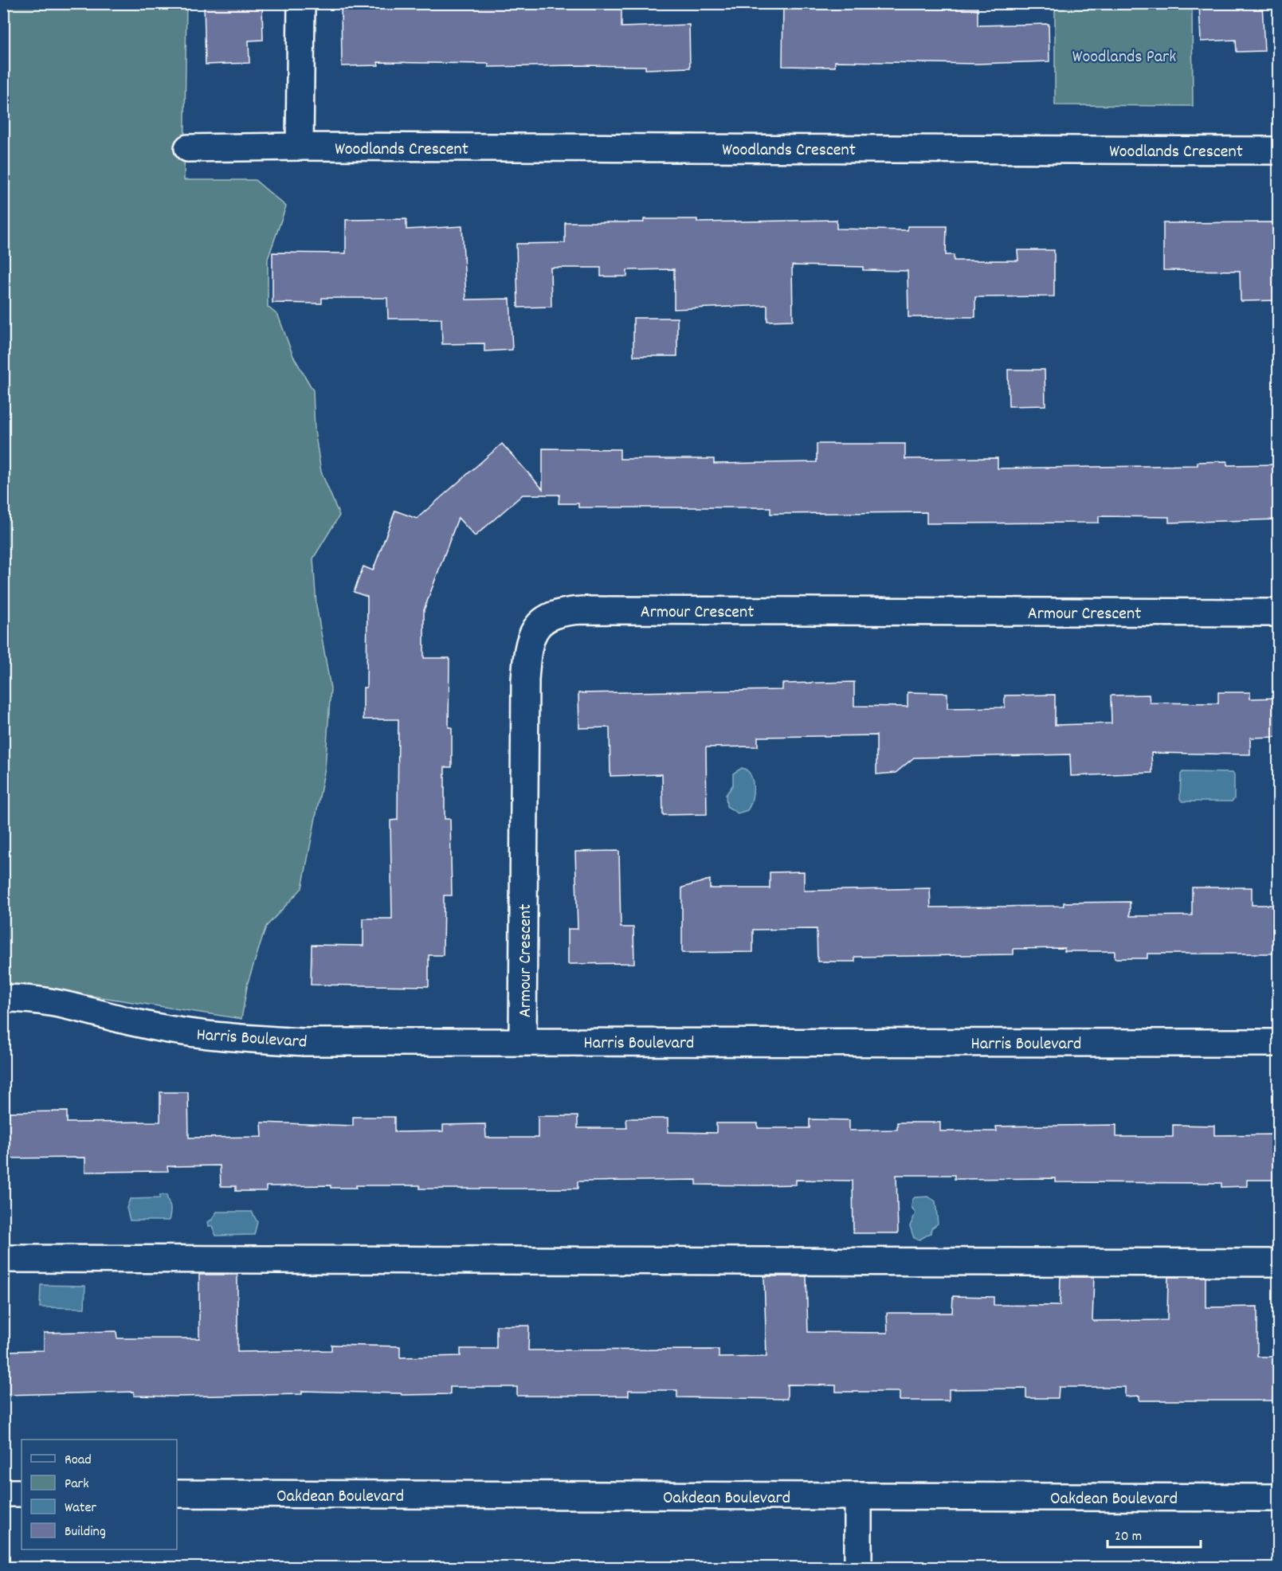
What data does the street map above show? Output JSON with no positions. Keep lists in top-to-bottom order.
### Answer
{
  "streets": {
    "street": [
      "Woodlands Crescent",
      "Armour Crescent",
      "Harris Boulevard",
      "Oakdean Boulevard"
    ]
  },
  "crossings": [
    ["Armour Crescent", "Harris Boulevard"]
  ],
  "parks": ["Woodlands Park"],
  "legend": [
    "Road",
    "Park",
    "Water",
    "Building"
  ],
  "scale_bar": "20 m"
}
